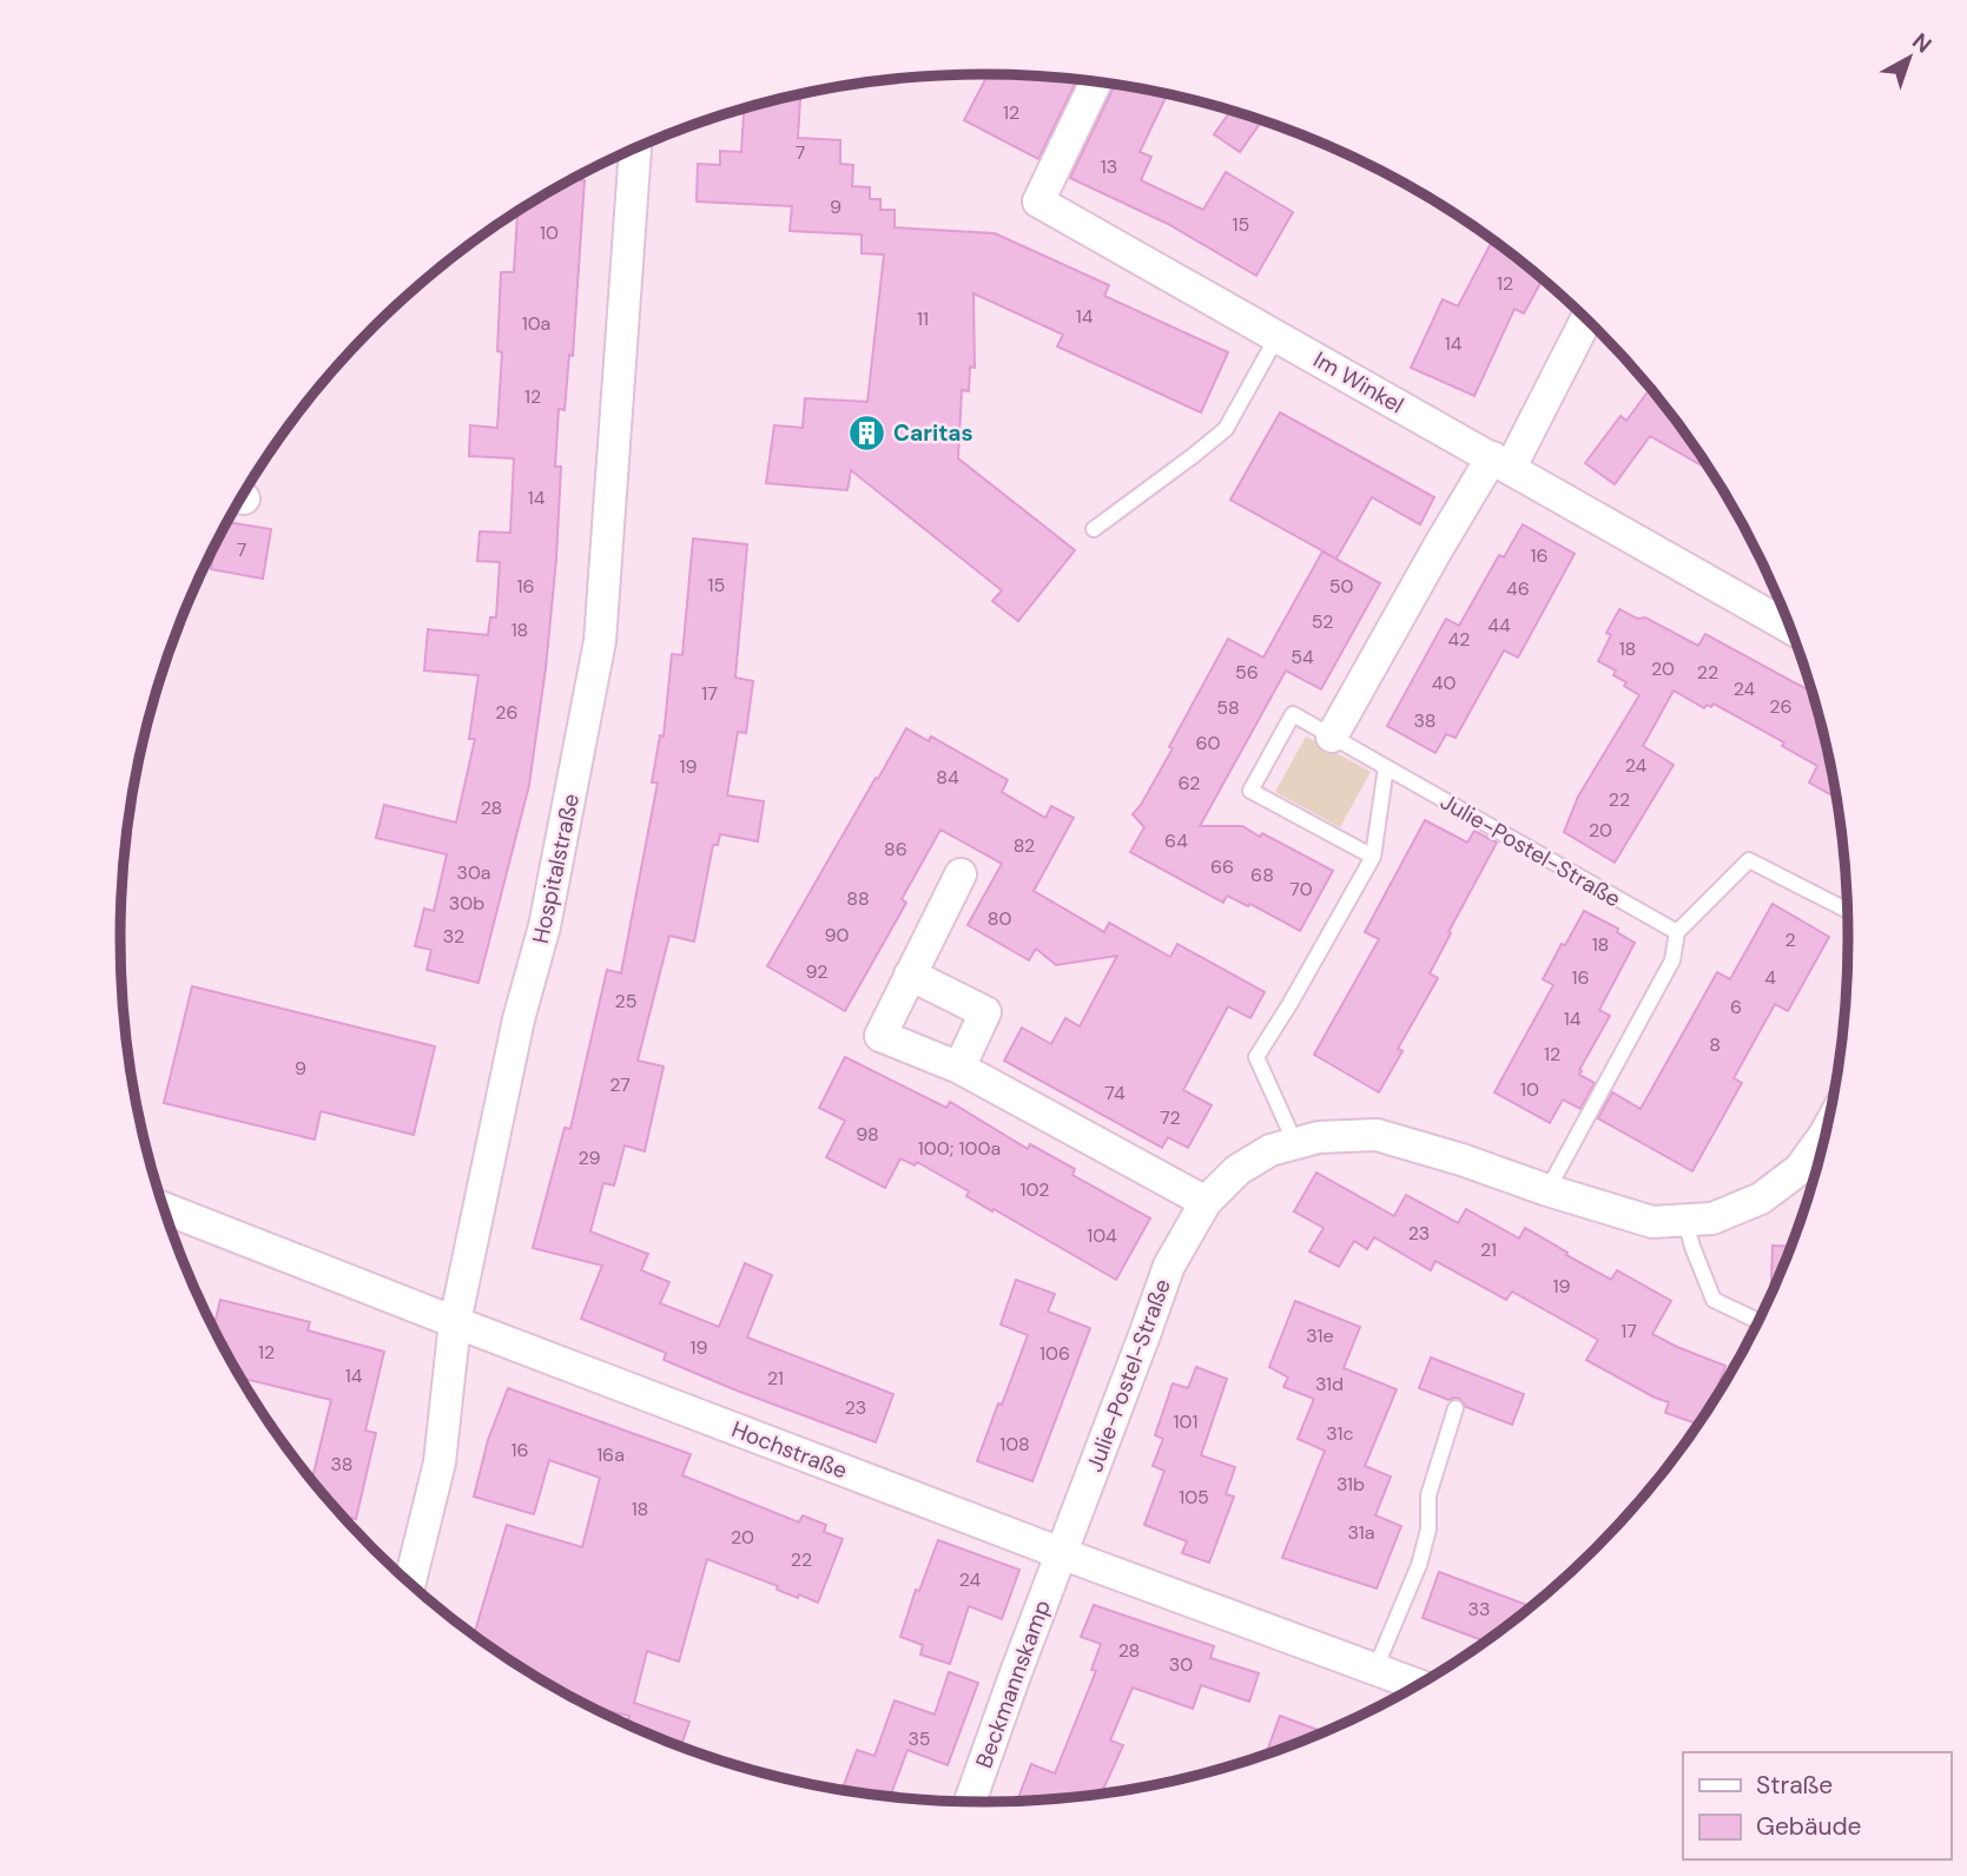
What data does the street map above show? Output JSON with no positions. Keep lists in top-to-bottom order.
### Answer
{
  "streets": {
    "street": [
      "Im Winkel",
      "Julie-Postel-Straße",
      "Hospitalstraße",
      "Hochstraße",
      "Beckmannskamp"
    ]
  },
  "crossings": [
    ["Julie-Postel-Straße", "Hochstraße"],
    ["Julie-Postel-Straße", "Beckmannskamp"],
    ["Hospitalstraße", "Hochstraße"],
    ["Hochstraße", "Beckmannskamp"]
  ],
  "places": {
    "building": ["Caritas"]
  },
  "house_numbers": [
    "12",
    "7",
    "13",
    "9",
    "15",
    "10",
    "12",
    "14",
    "11",
    "10a",
    "14",
    "12",
    "14",
    "7",
    "16",
    "15",
    "16",
    "50",
    "46",
    "52",
    "44",
    "18",
    "42",
    "18",
    "54",
    "20",
    "56",
    "22",
    "40",
    "24",
    "17",
    "26",
    "58",
    "26",
    "38",
    "60",
    "24",
    "19",
    "84",
    "62",
    "22",
    "28",
    "20",
    "64",
    "82",
    "86",
    "66",
    "30a",
    "68",
    "70",
    "88",
    "30b",
    "80",
    "90",
    "32",
    "2",
    "18",
    "92",
    "16",
    "4",
    "25",
    "6",
    "14",
    "8",
    "12",
    "9",
    "27",
    "10",
    "74",
    "72",
    "98",
    "100; 100a",
    "29",
    "102",
    "23",
    "104",
    "21",
    "19",
    "17",
    "31e",
    "19",
    "12",
    "106",
    "14",
    "21",
    "31d",
    "23",
    "101",
    "31c",
    "108",
    "16",
    "16a",
    "38",
    "31b",
    "105",
    "18",
    "31a",
    "20",
    "22",
    "24",
    "33",
    "28",
    "30",
    "35"
  ],
  "legend": ["Straße", "Gebäude"],
  "north": "top right"
}
